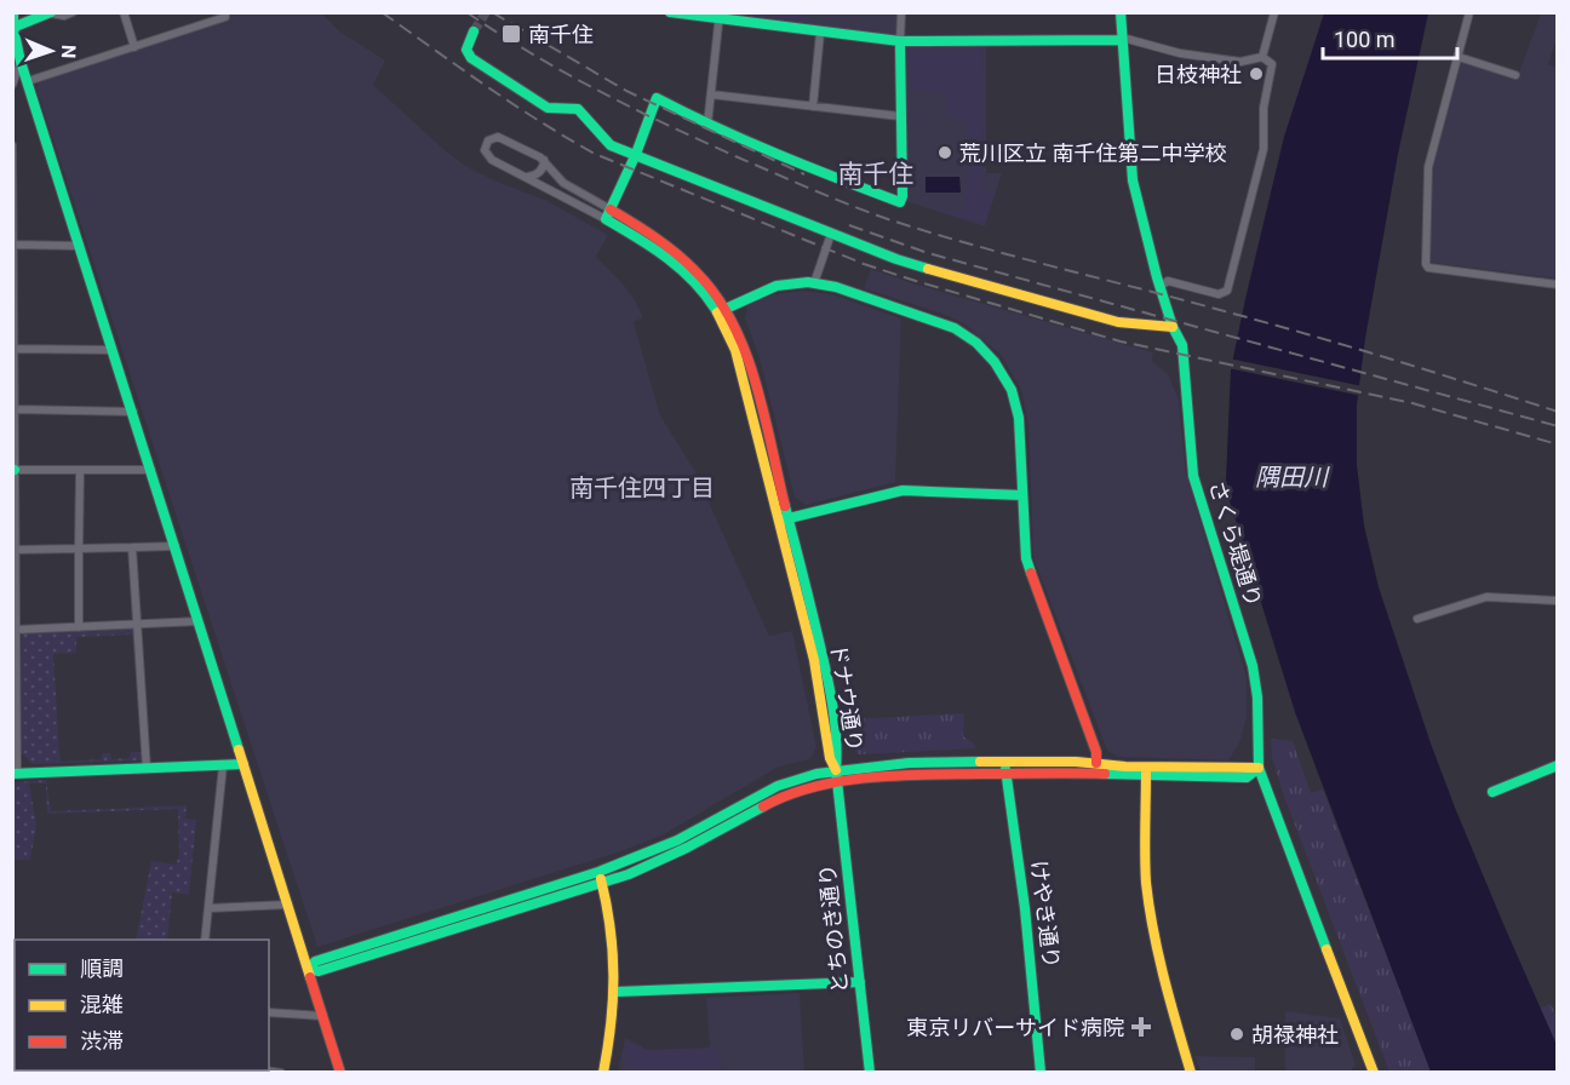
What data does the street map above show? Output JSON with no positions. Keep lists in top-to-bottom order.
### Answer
{
  "streets": {
    "street": [
      "さくら堤通り",
      "ドナウ通り",
      "けやき通り",
      "とちのき通り"
    ]
  },
  "crossings": [
    ["ドナウ通り", "とちのき通り"]
  ],
  "districts": ["南千住", "南千住四丁目"],
  "water": ["隅田川"],
  "places": {
    "transit": ["南千住"],
    "other": ["日枝神社", "荒川区立 南千住第二中学校", "胡禄神社"],
    "health": ["東京リバーサイド病院"]
  },
  "legend": ["順調", "混雑", "渋滞"],
  "scale_bar": "100 m",
  "north": "right"
}
